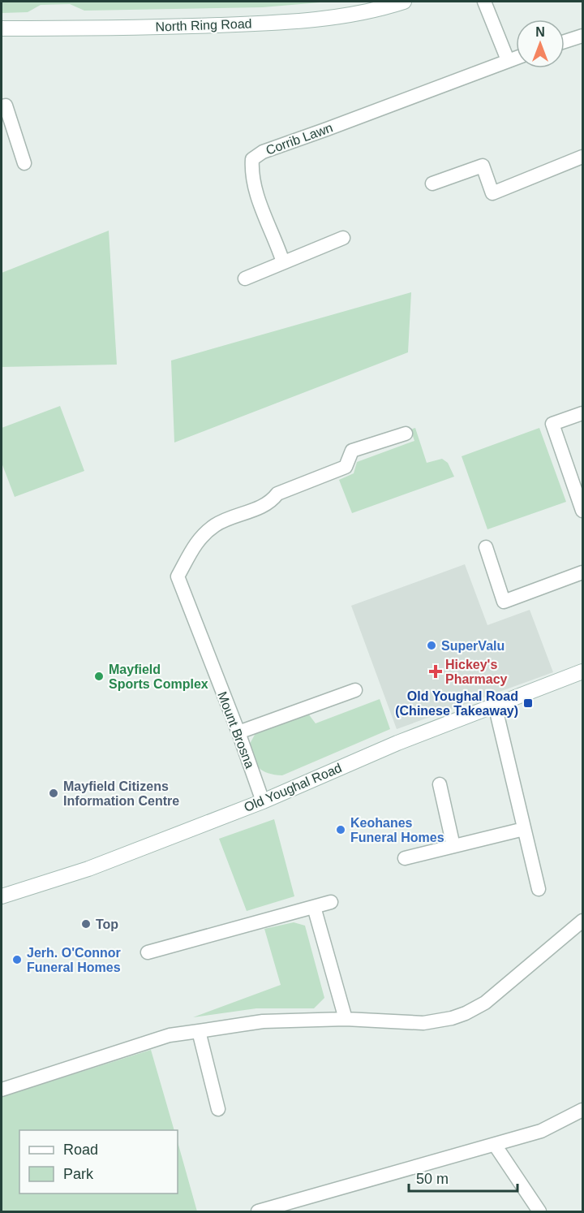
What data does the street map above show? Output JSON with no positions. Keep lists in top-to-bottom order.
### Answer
{
  "streets": {
    "street": [
      "North Ring Road",
      "Corrib Lawn",
      "Mount Brosna",
      "Old Youghal Road"
    ]
  },
  "crossings": [
    ["Mount Brosna", "Old Youghal Road"]
  ],
  "places": {
    "other": [
      "SuperValu",
      "Mayfield Sports Complex",
      "Mayfield Citizens Information Centre",
      "Keohanes Funeral Homes",
      "Top",
      "Jerh. O'Connor Funeral Homes"
    ],
    "health": ["Hickey's Pharmacy"],
    "transit": ["Old Youghal Road (Chinese Takeaway)"]
  },
  "legend": ["Road", "Park"],
  "scale_bar": "50 m",
  "north": "top"
}
